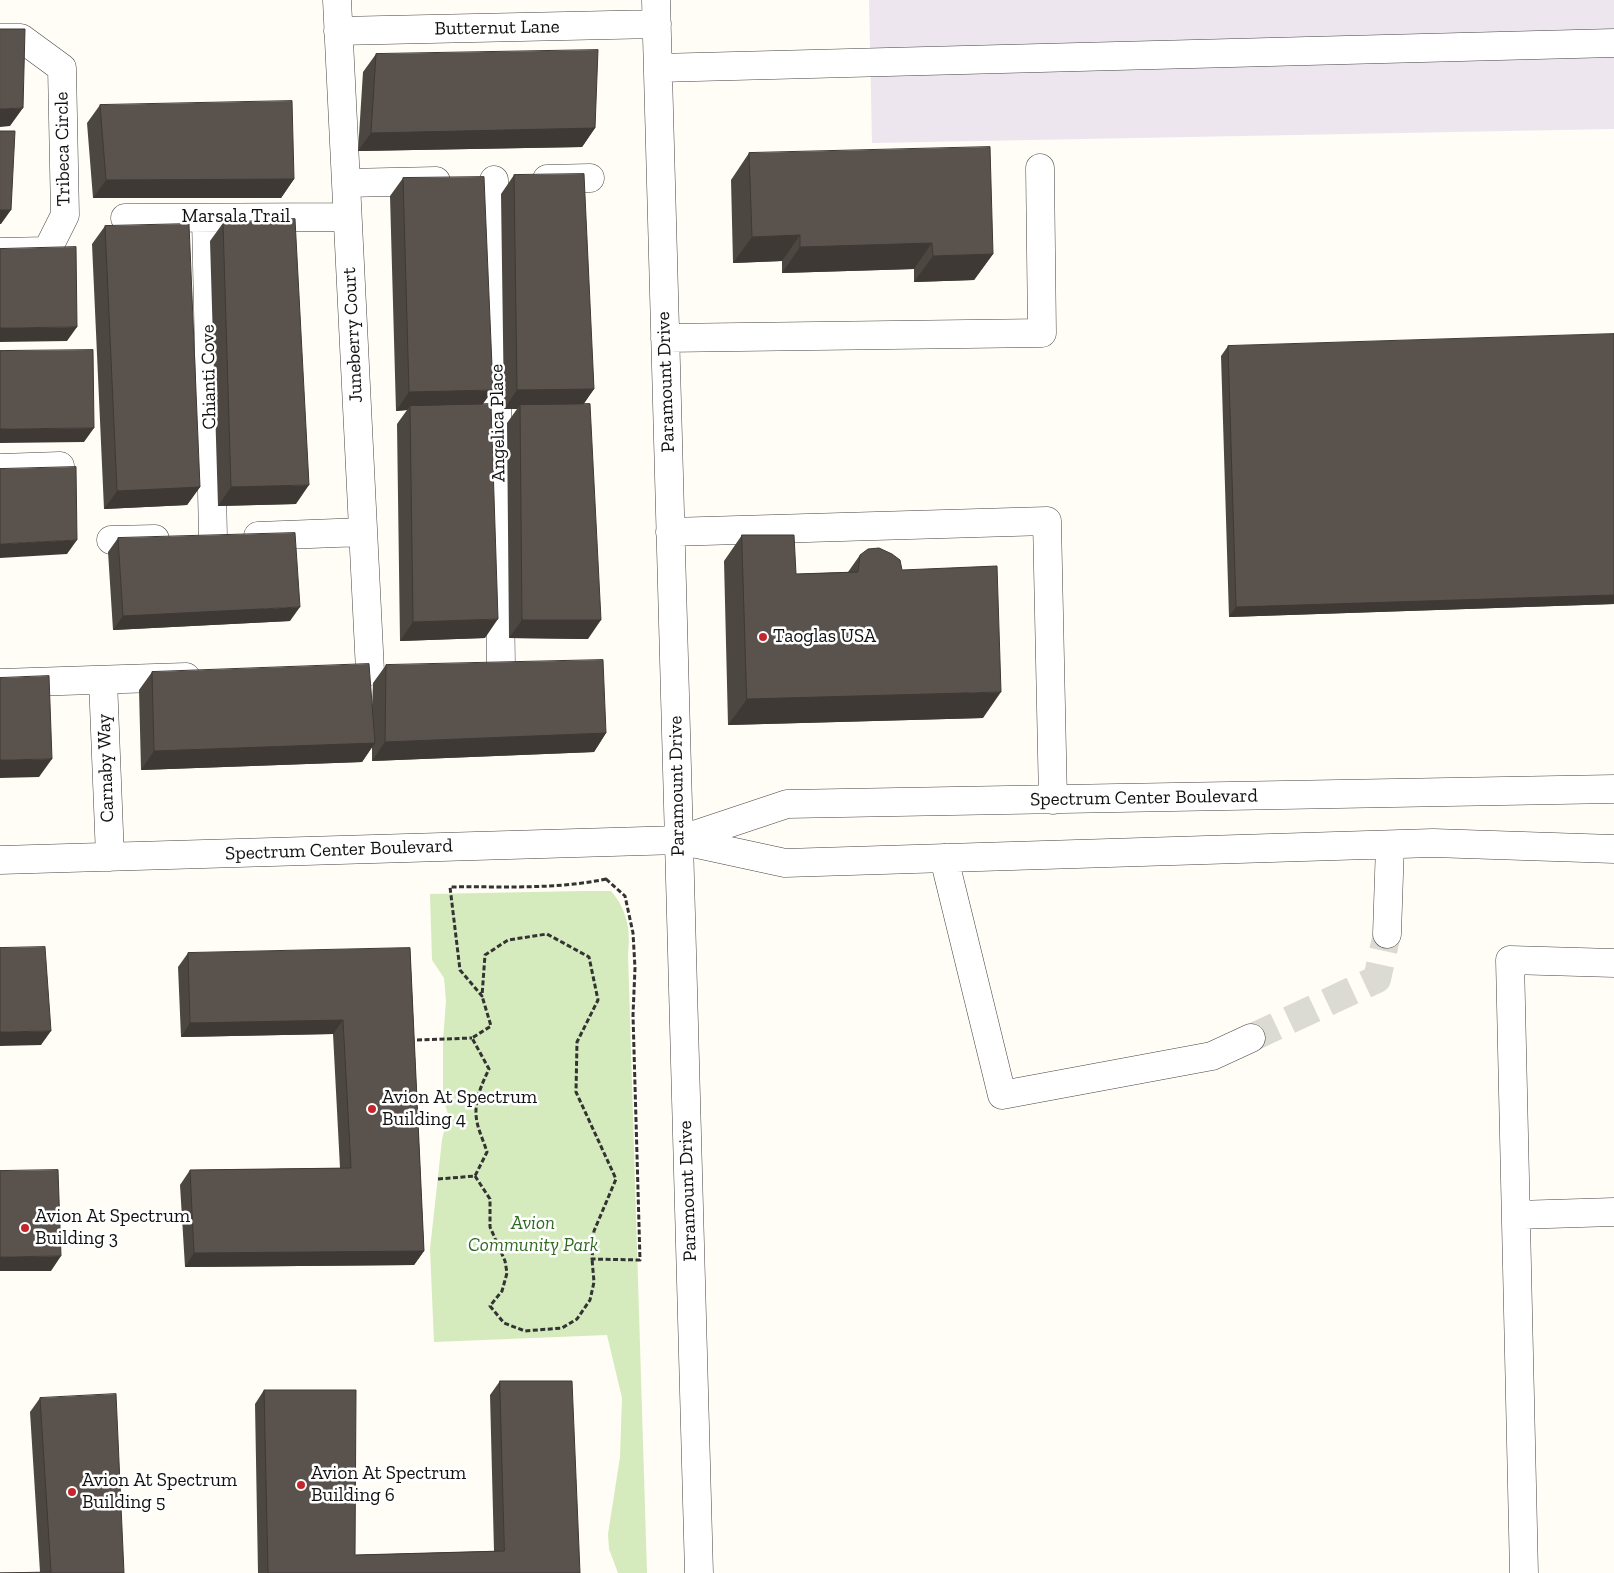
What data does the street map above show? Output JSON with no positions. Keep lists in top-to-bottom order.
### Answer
{
  "streets": {
    "street": [
      "Butternut Lane",
      "Tribeca Circle",
      "Marsala Trail",
      "Juneberry Court",
      "Chianti Cove",
      "Paramount Drive",
      "Angelica Place",
      "Carnaby Way",
      "Spectrum Center Boulevard"
    ]
  },
  "crossings": [
    ["Butternut Lane", "Juneberry Court"],
    ["Butternut Lane", "Paramount Drive"],
    ["Marsala Trail", "Juneberry Court"],
    ["Marsala Trail", "Chianti Cove"],
    ["Paramount Drive", "Spectrum Center Boulevard"],
    ["Carnaby Way", "Spectrum Center Boulevard"]
  ],
  "parks": ["Avion Community Park"],
  "places": [
    "Taoglas USA",
    "Avion At Spectrum Building 4",
    "Avion At Spectrum Building 3",
    "Avion At Spectrum Building 6",
    "Avion At Spectrum Building 5"
  ]
}
